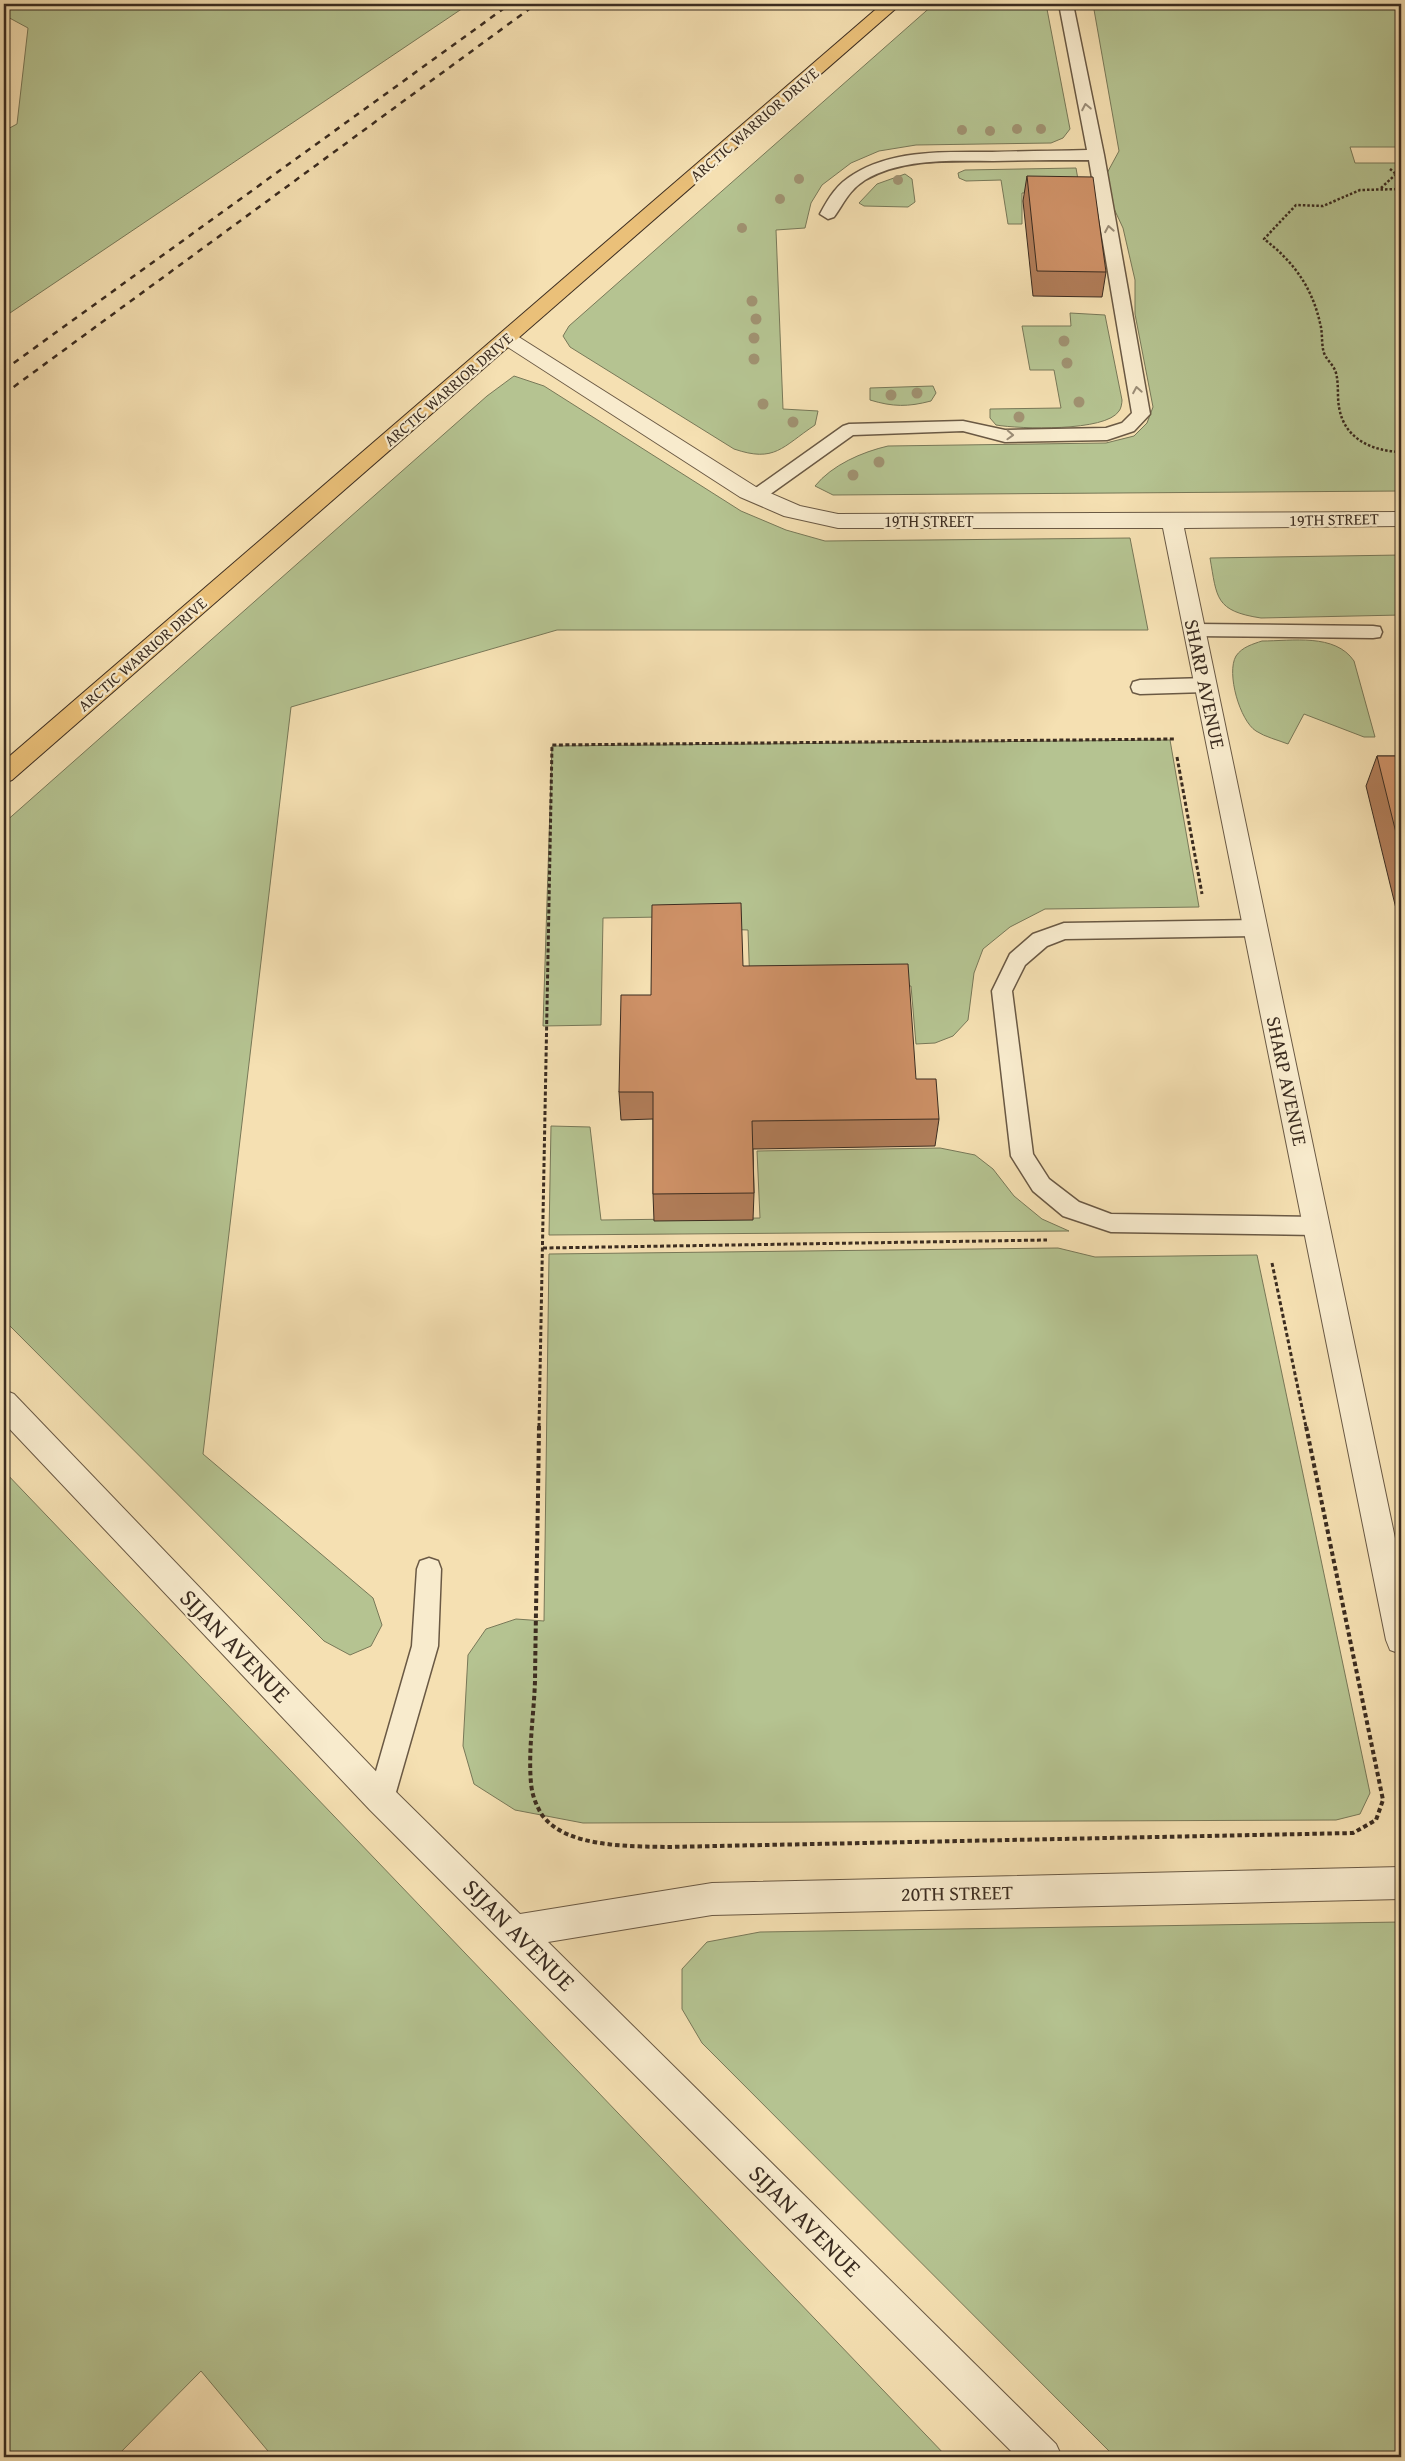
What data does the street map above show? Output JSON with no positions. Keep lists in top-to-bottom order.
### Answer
{
  "streets": {
    "main road": ["ARCTIC WARRIOR DRIVE"],
    "street": [
      "19TH STREET",
      "SHARP AVENUE",
      "SIJAN AVENUE",
      "20TH STREET"
    ]
  },
  "crossings": [
    ["ARCTIC WARRIOR DRIVE", "19TH STREET"],
    ["19TH STREET", "SHARP AVENUE"],
    ["SIJAN AVENUE", "20TH STREET"]
  ]
}
